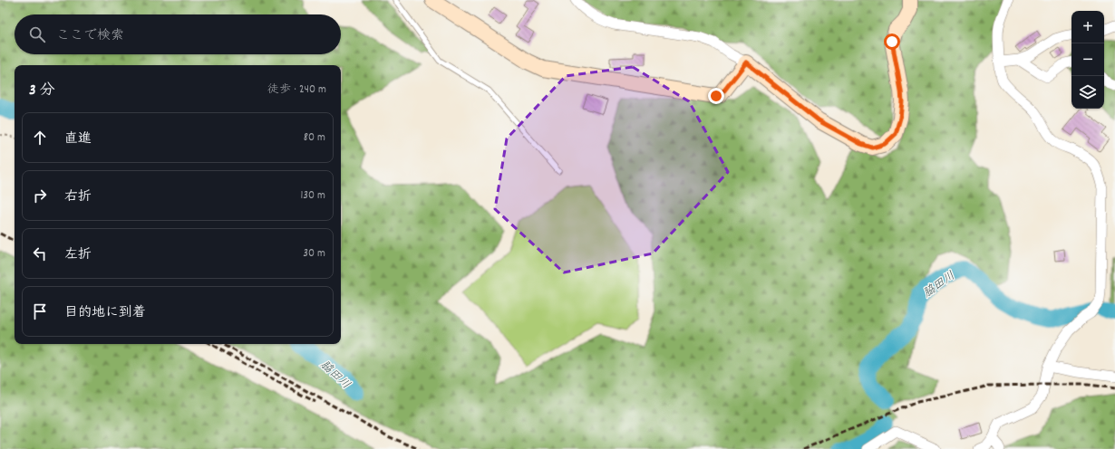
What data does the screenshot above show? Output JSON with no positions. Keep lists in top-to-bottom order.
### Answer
{
  "water": ["脇田川"],
  "page": {
    "map_buttons": ["+", "−"],
    "search": "ここで検索",
    "heading": ["3 分", "徒歩 · 240 m"],
    "list": [
      ["直進", "80 m"],
      ["右折", "130 m"],
      ["左折", "30 m"],
      "目的地に到着"
    ]
  }
}
